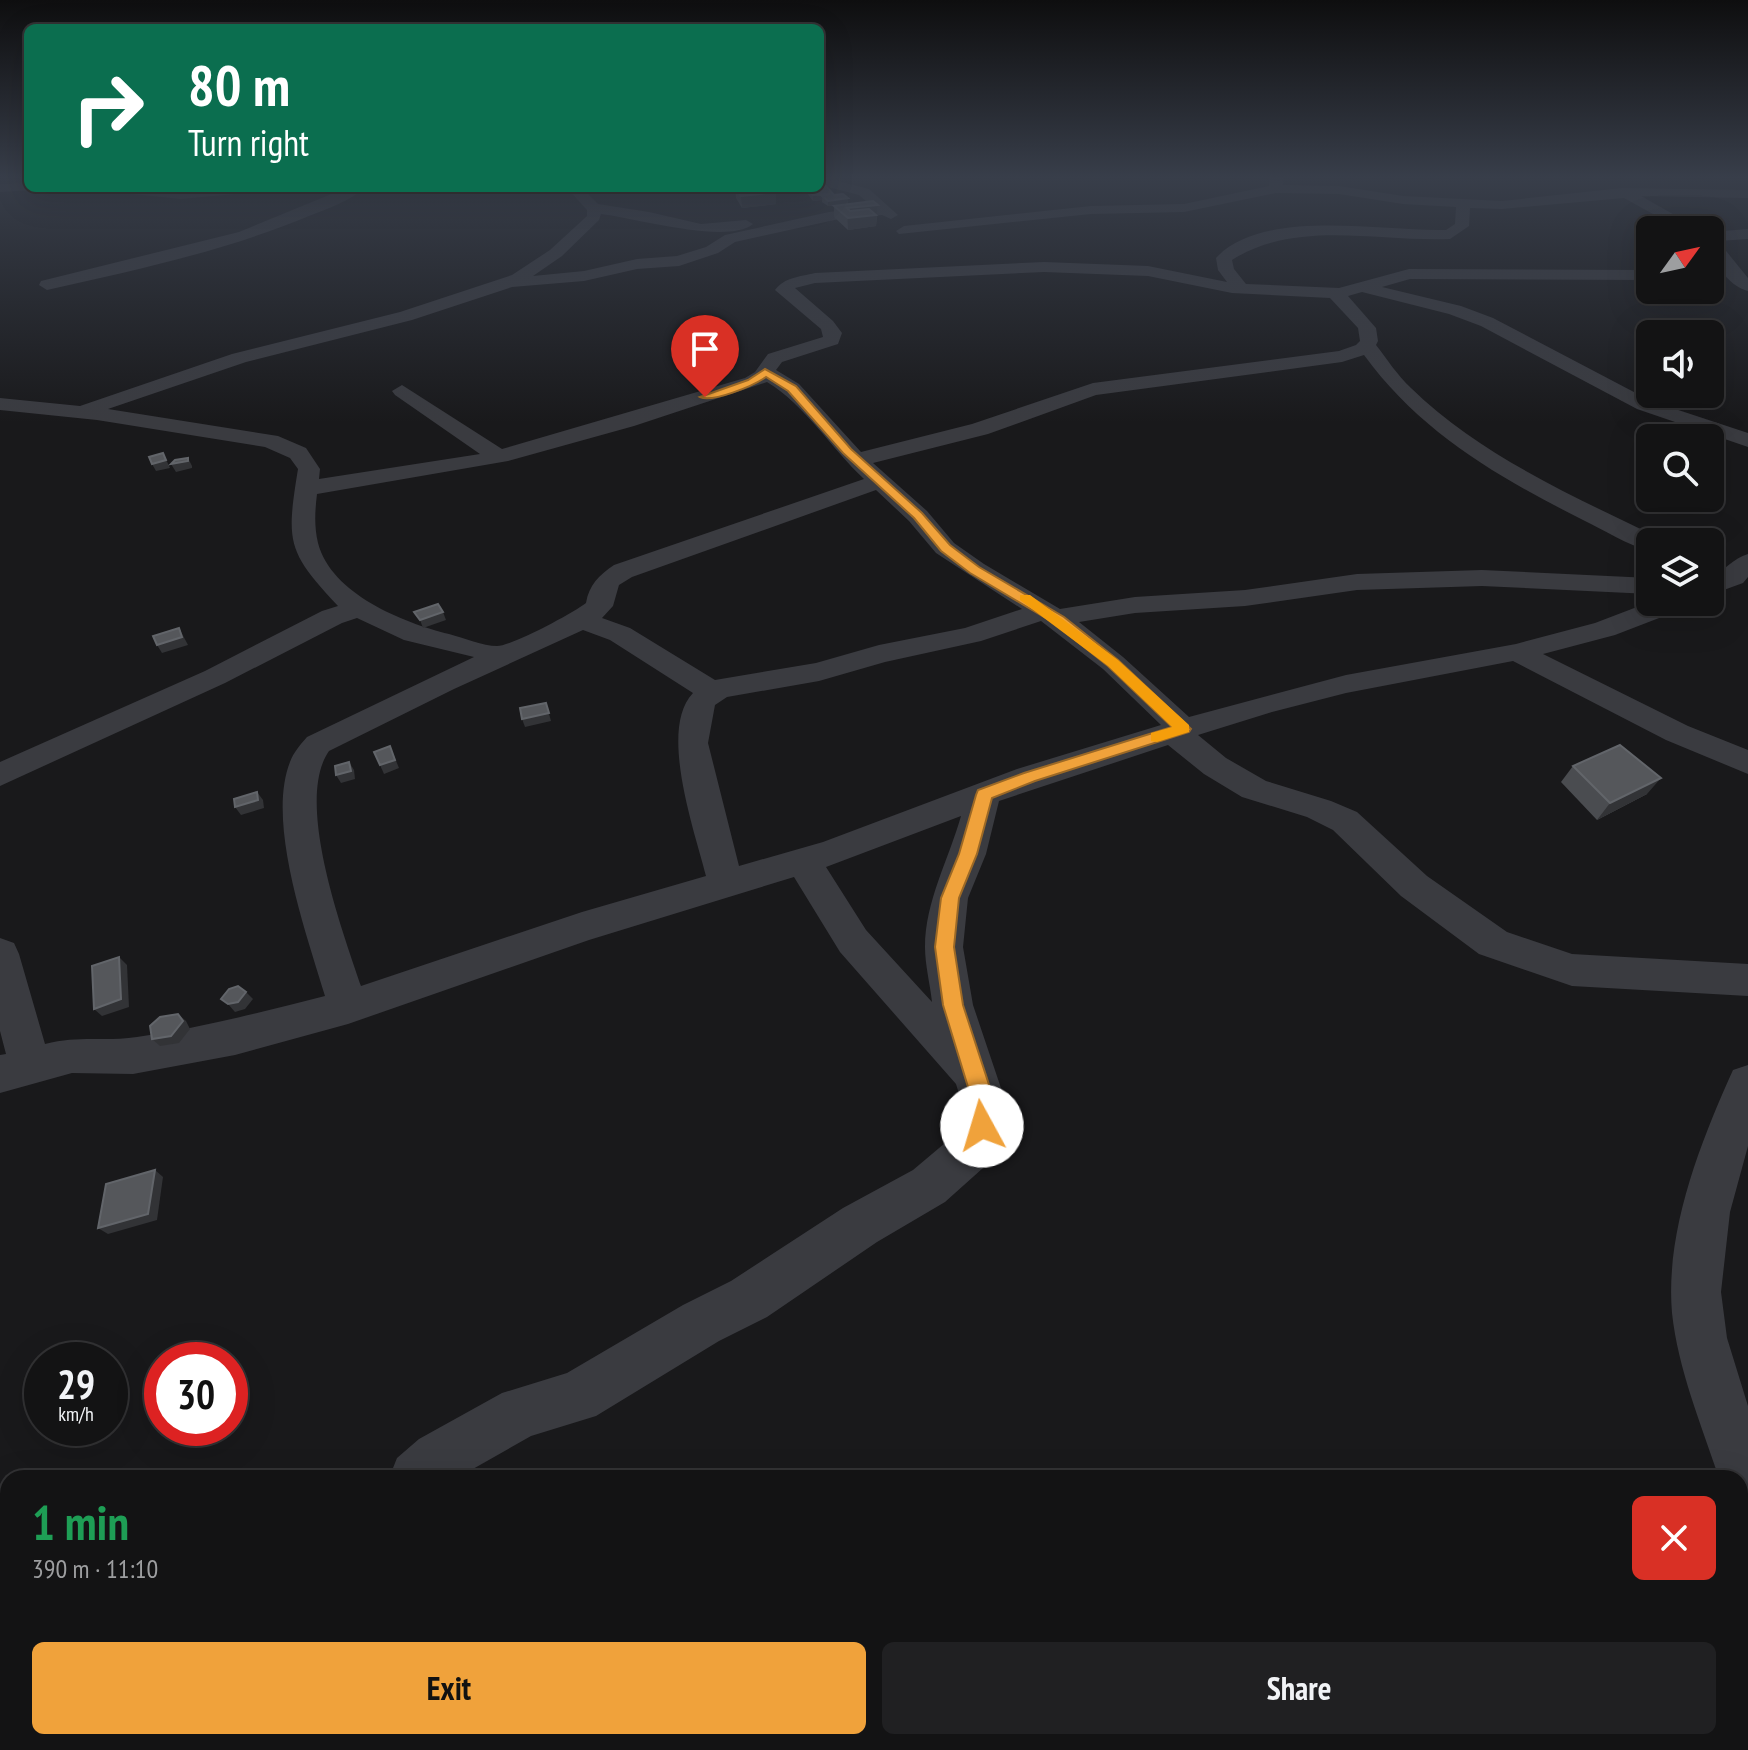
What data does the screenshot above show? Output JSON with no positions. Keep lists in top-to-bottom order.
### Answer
{
  "north": "top right",
  "page": {
    "turn": ["80 m", "Turn right"],
    "speed": "29 km/h",
    "limit": "30",
    "heading": ["1 min", "390 m · 11:10"],
    "buttons": ["Exit", "Share"]
  }
}
